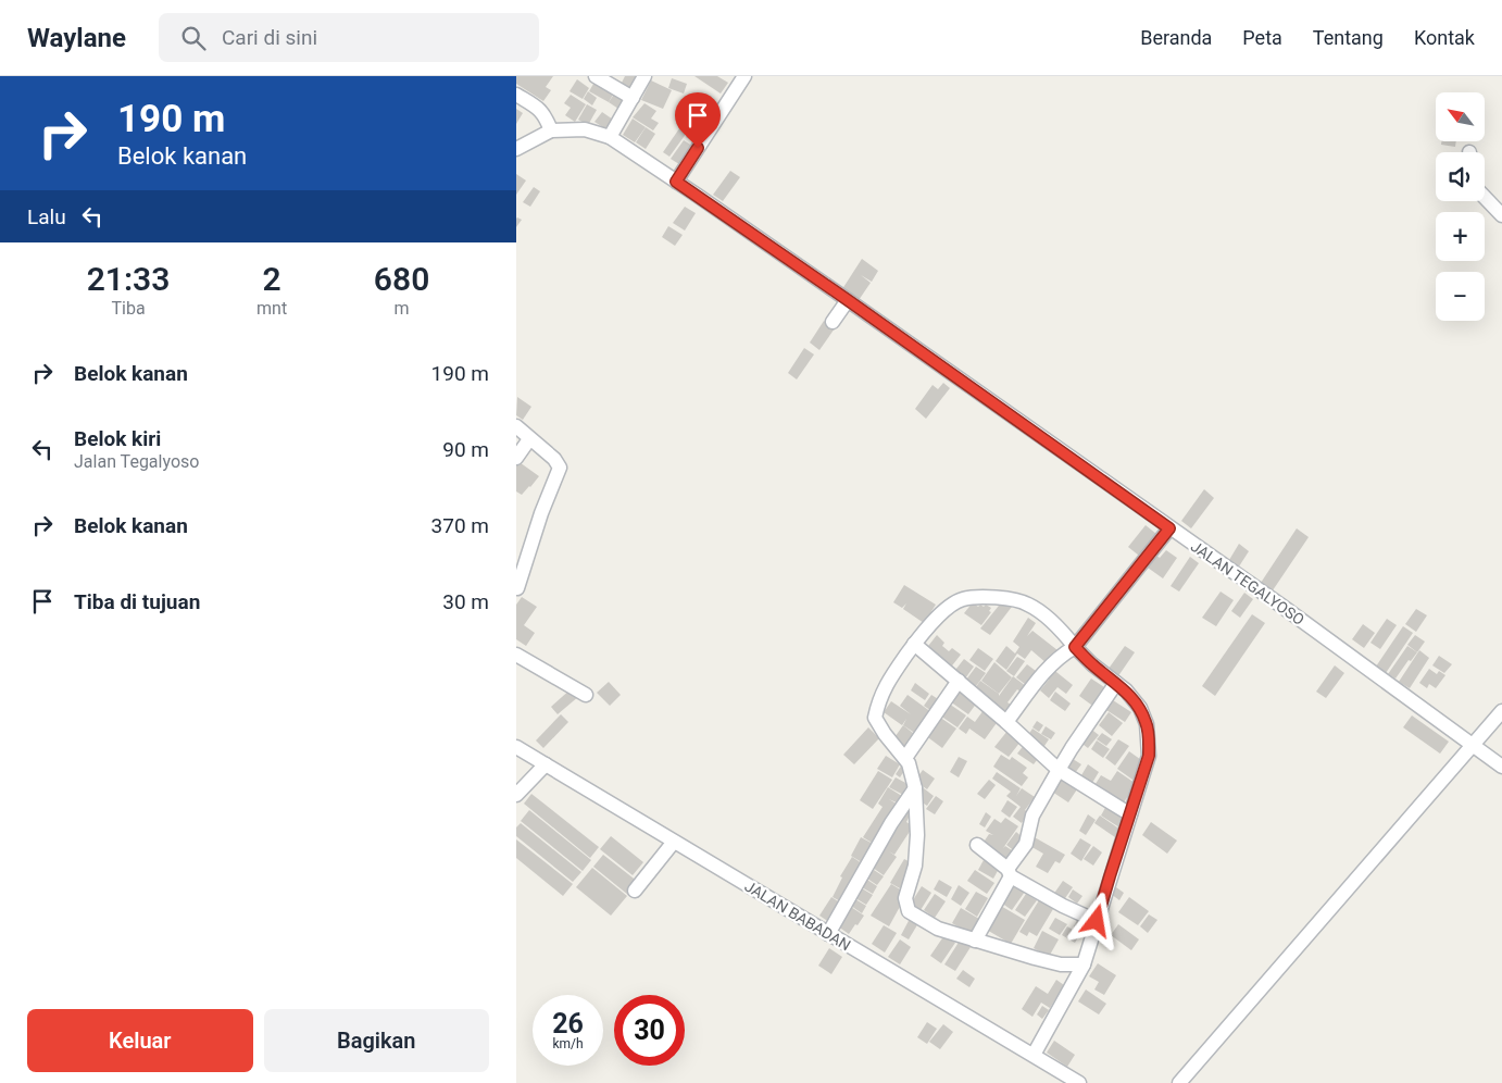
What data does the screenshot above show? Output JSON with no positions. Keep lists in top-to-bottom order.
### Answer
{
  "streets": {
    "street": ["JALAN TEGALYOSO", "JALAN BABADAN"]
  },
  "north": "top left",
  "page": {
    "header": "Waylane",
    "search": "Cari di sini",
    "nav": [
      "Beranda",
      "Peta",
      "Tentang",
      "Kontak"
    ],
    "turn": ["190 m", "Belok kanan"],
    "map_buttons": ["+", "−"],
    "then": "Lalu",
    "eta": [
      "21:33",
      "Tiba",
      "2",
      "mnt",
      "680",
      "m"
    ],
    "list": [
      {
        "name": "Belok kanan",
        "value": "190 m"
      },
      {
        "name": "Belok kiri",
        "note": "Jalan Tegalyoso",
        "value": "90 m"
      },
      {
        "name": "Belok kanan",
        "value": "370 m"
      },
      {
        "name": "Tiba di tujuan",
        "value": "30 m"
      }
    ],
    "speed": "26 km/h",
    "limit": "30",
    "buttons": ["Keluar", "Bagikan"]
  }
}
